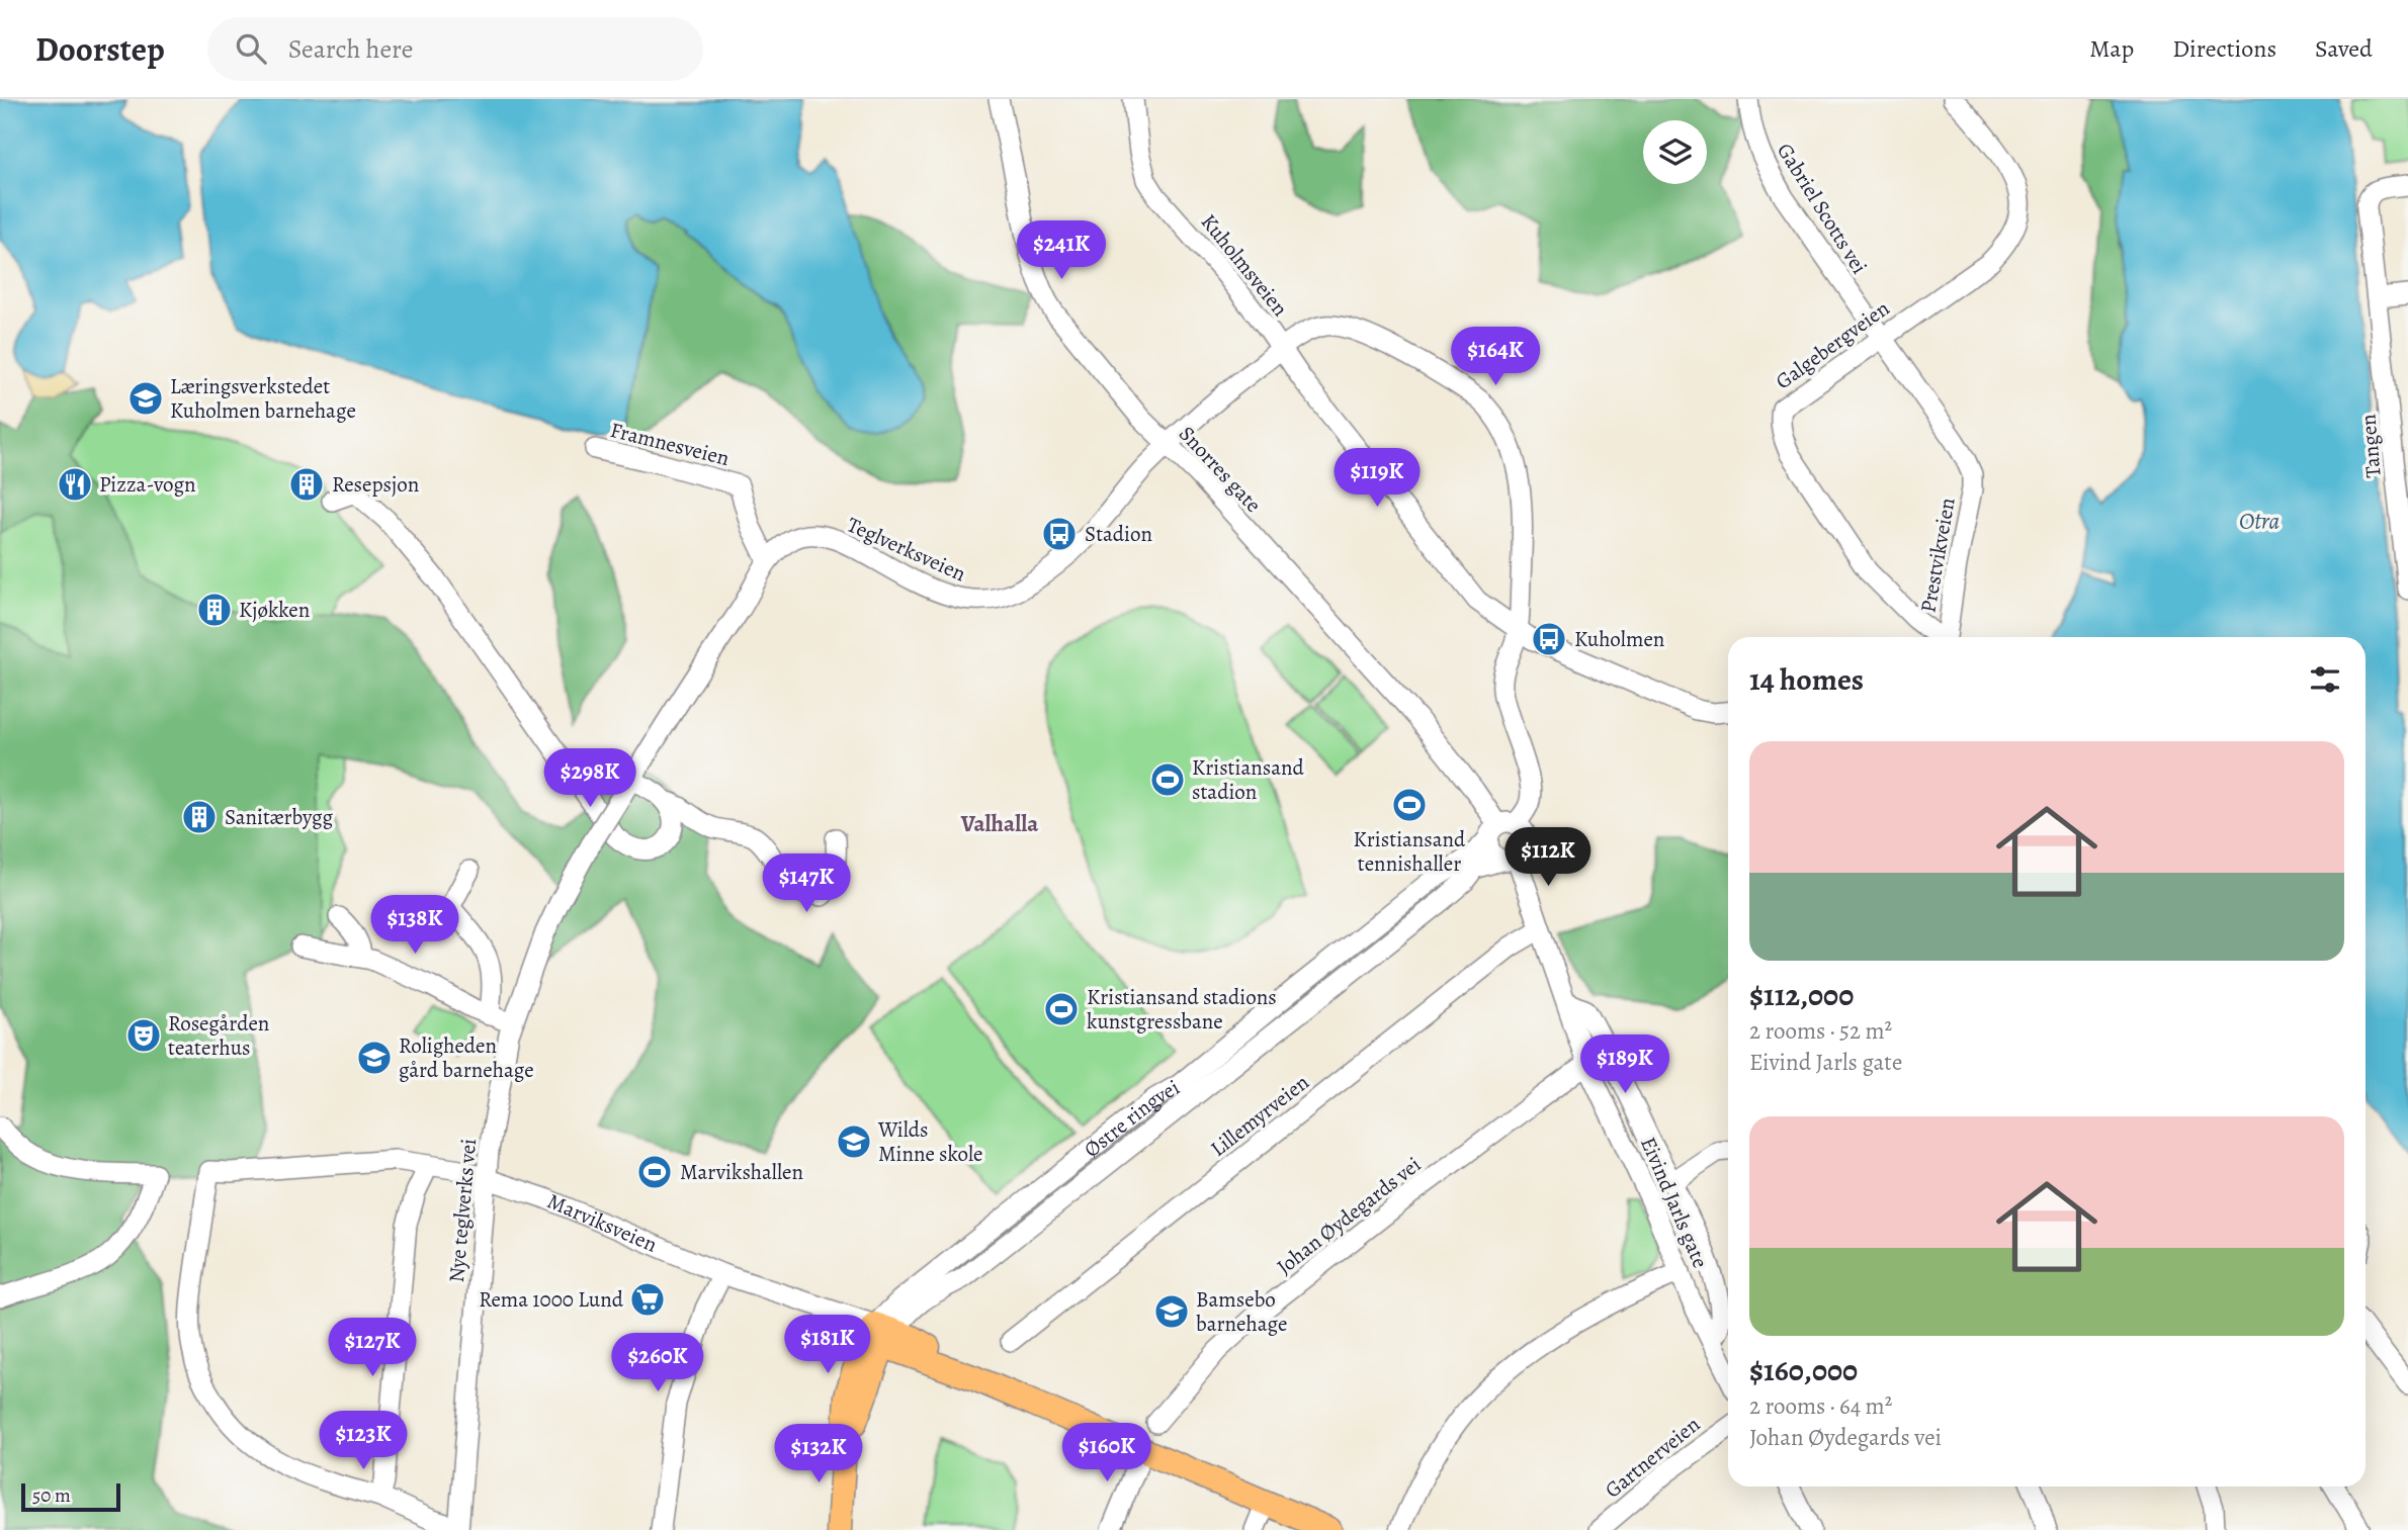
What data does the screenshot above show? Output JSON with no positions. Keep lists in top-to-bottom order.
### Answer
{
  "streets": {
    "main road": ["Østre ringvei", "Marviksveien"],
    "street": [
      "Gabriel Scotts vei",
      "Kuholmsveien",
      "Galgebergveien",
      "Framnesveien",
      "Tangen",
      "Snorres gate",
      "Teglverksveien",
      "Prestvikveien",
      "Lillemyrveien",
      "Eivind Jarls gate",
      "Nye teglverks vei",
      "Johan Øydegards vei",
      "Gartnerveien"
    ]
  },
  "crossings": [
    ["Gabriel Scotts vei", "Galgebergveien"],
    ["Gabriel Scotts vei", "Prestvikveien"],
    ["Kuholmsveien", "Snorres gate"],
    ["Kuholmsveien", "Teglverksveien"],
    ["Kuholmsveien", "Østre ringvei"],
    ["Framnesveien", "Teglverksveien"],
    ["Snorres gate", "Teglverksveien"],
    ["Snorres gate", "Østre ringvei"],
    ["Snorres gate", "Eivind Jarls gate"],
    ["Teglverksveien", "Nye teglverks vei"],
    ["Lillemyrveien", "Eivind Jarls gate"],
    ["Østre ringvei", "Eivind Jarls gate"],
    ["Østre ringvei", "Marviksveien"],
    ["Eivind Jarls gate", "Johan Øydegards vei"],
    ["Nye teglverks vei", "Marviksveien"]
  ],
  "districts": ["Valhalla"],
  "water": ["Otra"],
  "places": {
    "school or university": [
      "Læringsverkstedet Kuholmen barnehage",
      "Roligheden gård barnehage",
      "Wilds Minne skole",
      "Bamsebo barnehage"
    ],
    "restaurant": ["Pizza-vogn"],
    "building": ["Resepsjon", "Kjøkken", "Sanitærbygg"],
    "bus stop": ["Stadion", "Kuholmen"],
    "sports": [
      "Kristiansand stadion",
      "Kristiansand tennishaller",
      "Kristiansand stadions kunstgressbane",
      "Marvikshallen"
    ],
    "theatre": ["Rosegården teaterhus"],
    "supermarket": ["Rema 1000 Lund"]
  },
  "scale_bar": "50 m",
  "page": {
    "header": "Doorstep",
    "search": "Search here",
    "nav": ["Map", "Directions", "Saved"],
    "price": [
      "$241K",
      "$164K",
      "$119K",
      "$298K",
      "$112K",
      "$147K",
      "$138K",
      "$189K",
      "$181K",
      "$127K",
      "$260K",
      "$123K",
      "$160K",
      "$132K"
    ],
    "heading": "14 homes",
    "list": [
      {
        "name": "$112,000",
        "note": "2 rooms · 52 m² · Eivind Jarls gate"
      },
      {
        "name": "$160,000",
        "note": "2 rooms · 64 m² · Johan Øydegards vei"
      }
    ],
    "scale": "50 m"
  }
}
